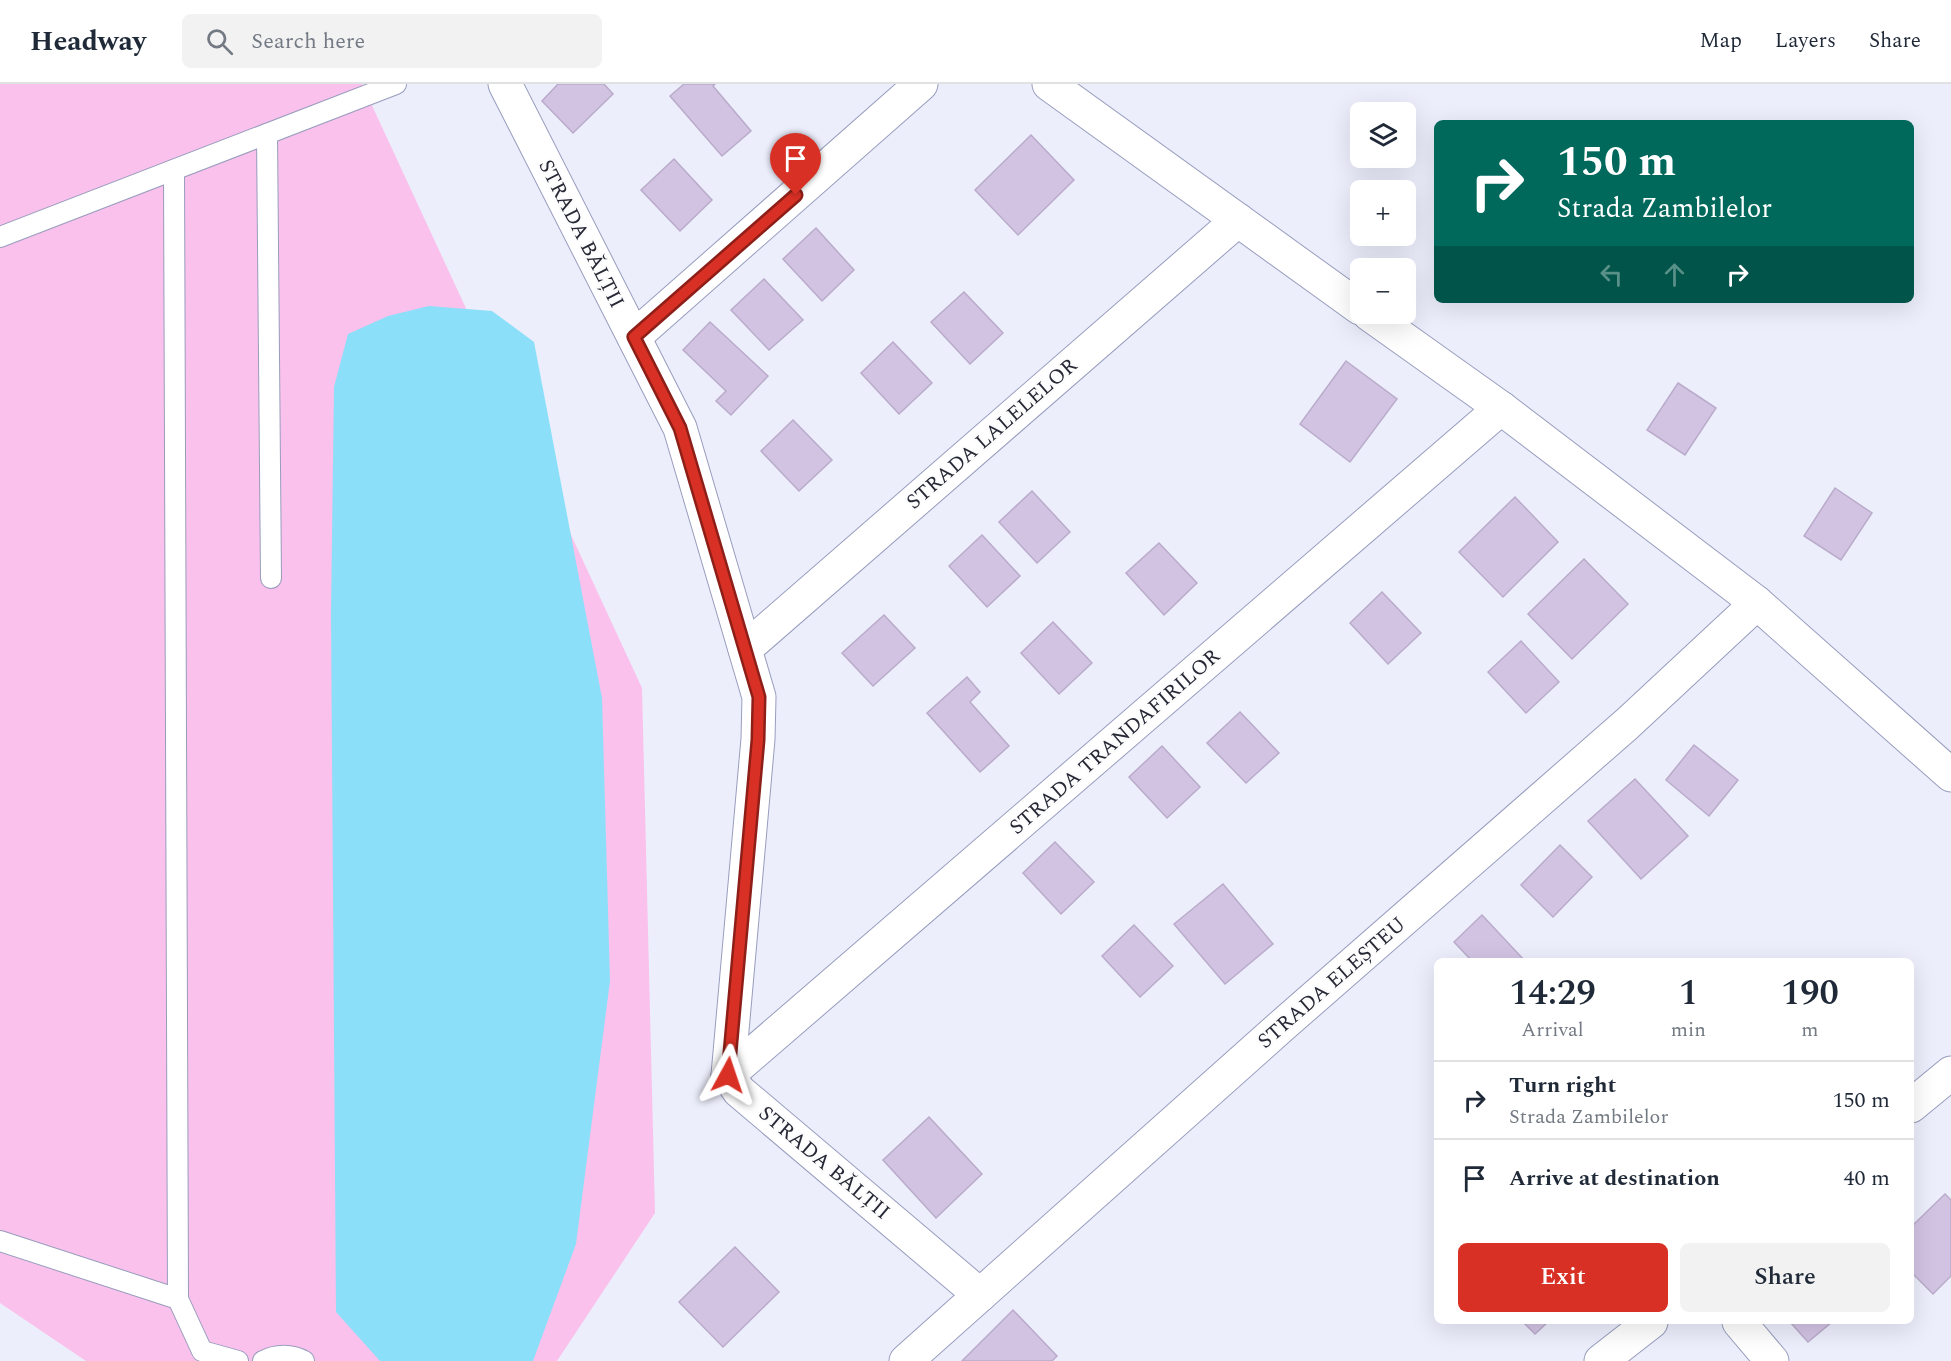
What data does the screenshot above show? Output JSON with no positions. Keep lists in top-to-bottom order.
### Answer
{
  "streets": {
    "street": [
      "STRADA BĂLȚII",
      "STRADA LALELELOR",
      "STRADA TRANDAFIRILOR",
      "STRADA ELEȘTEU"
    ]
  },
  "crossings": [
    ["STRADA BĂLȚII", "STRADA LALELELOR"],
    ["STRADA BĂLȚII", "STRADA TRANDAFIRILOR"],
    ["STRADA BĂLȚII", "STRADA ELEȘTEU"]
  ],
  "page": {
    "header": "Headway",
    "search": "Search here",
    "nav": ["Map", "Layers", "Share"],
    "map_buttons": ["+", "−"],
    "turn": ["150 m", "Strada Zambilelor"],
    "eta": [
      "14:29",
      "Arrival",
      "1",
      "min",
      "190",
      "m"
    ],
    "list": [
      {
        "name": "Turn right",
        "note": "Strada Zambilelor",
        "value": "150 m"
      },
      {
        "name": "Arrive at destination",
        "value": "40 m"
      }
    ],
    "buttons": ["Exit", "Share"]
  }
}
